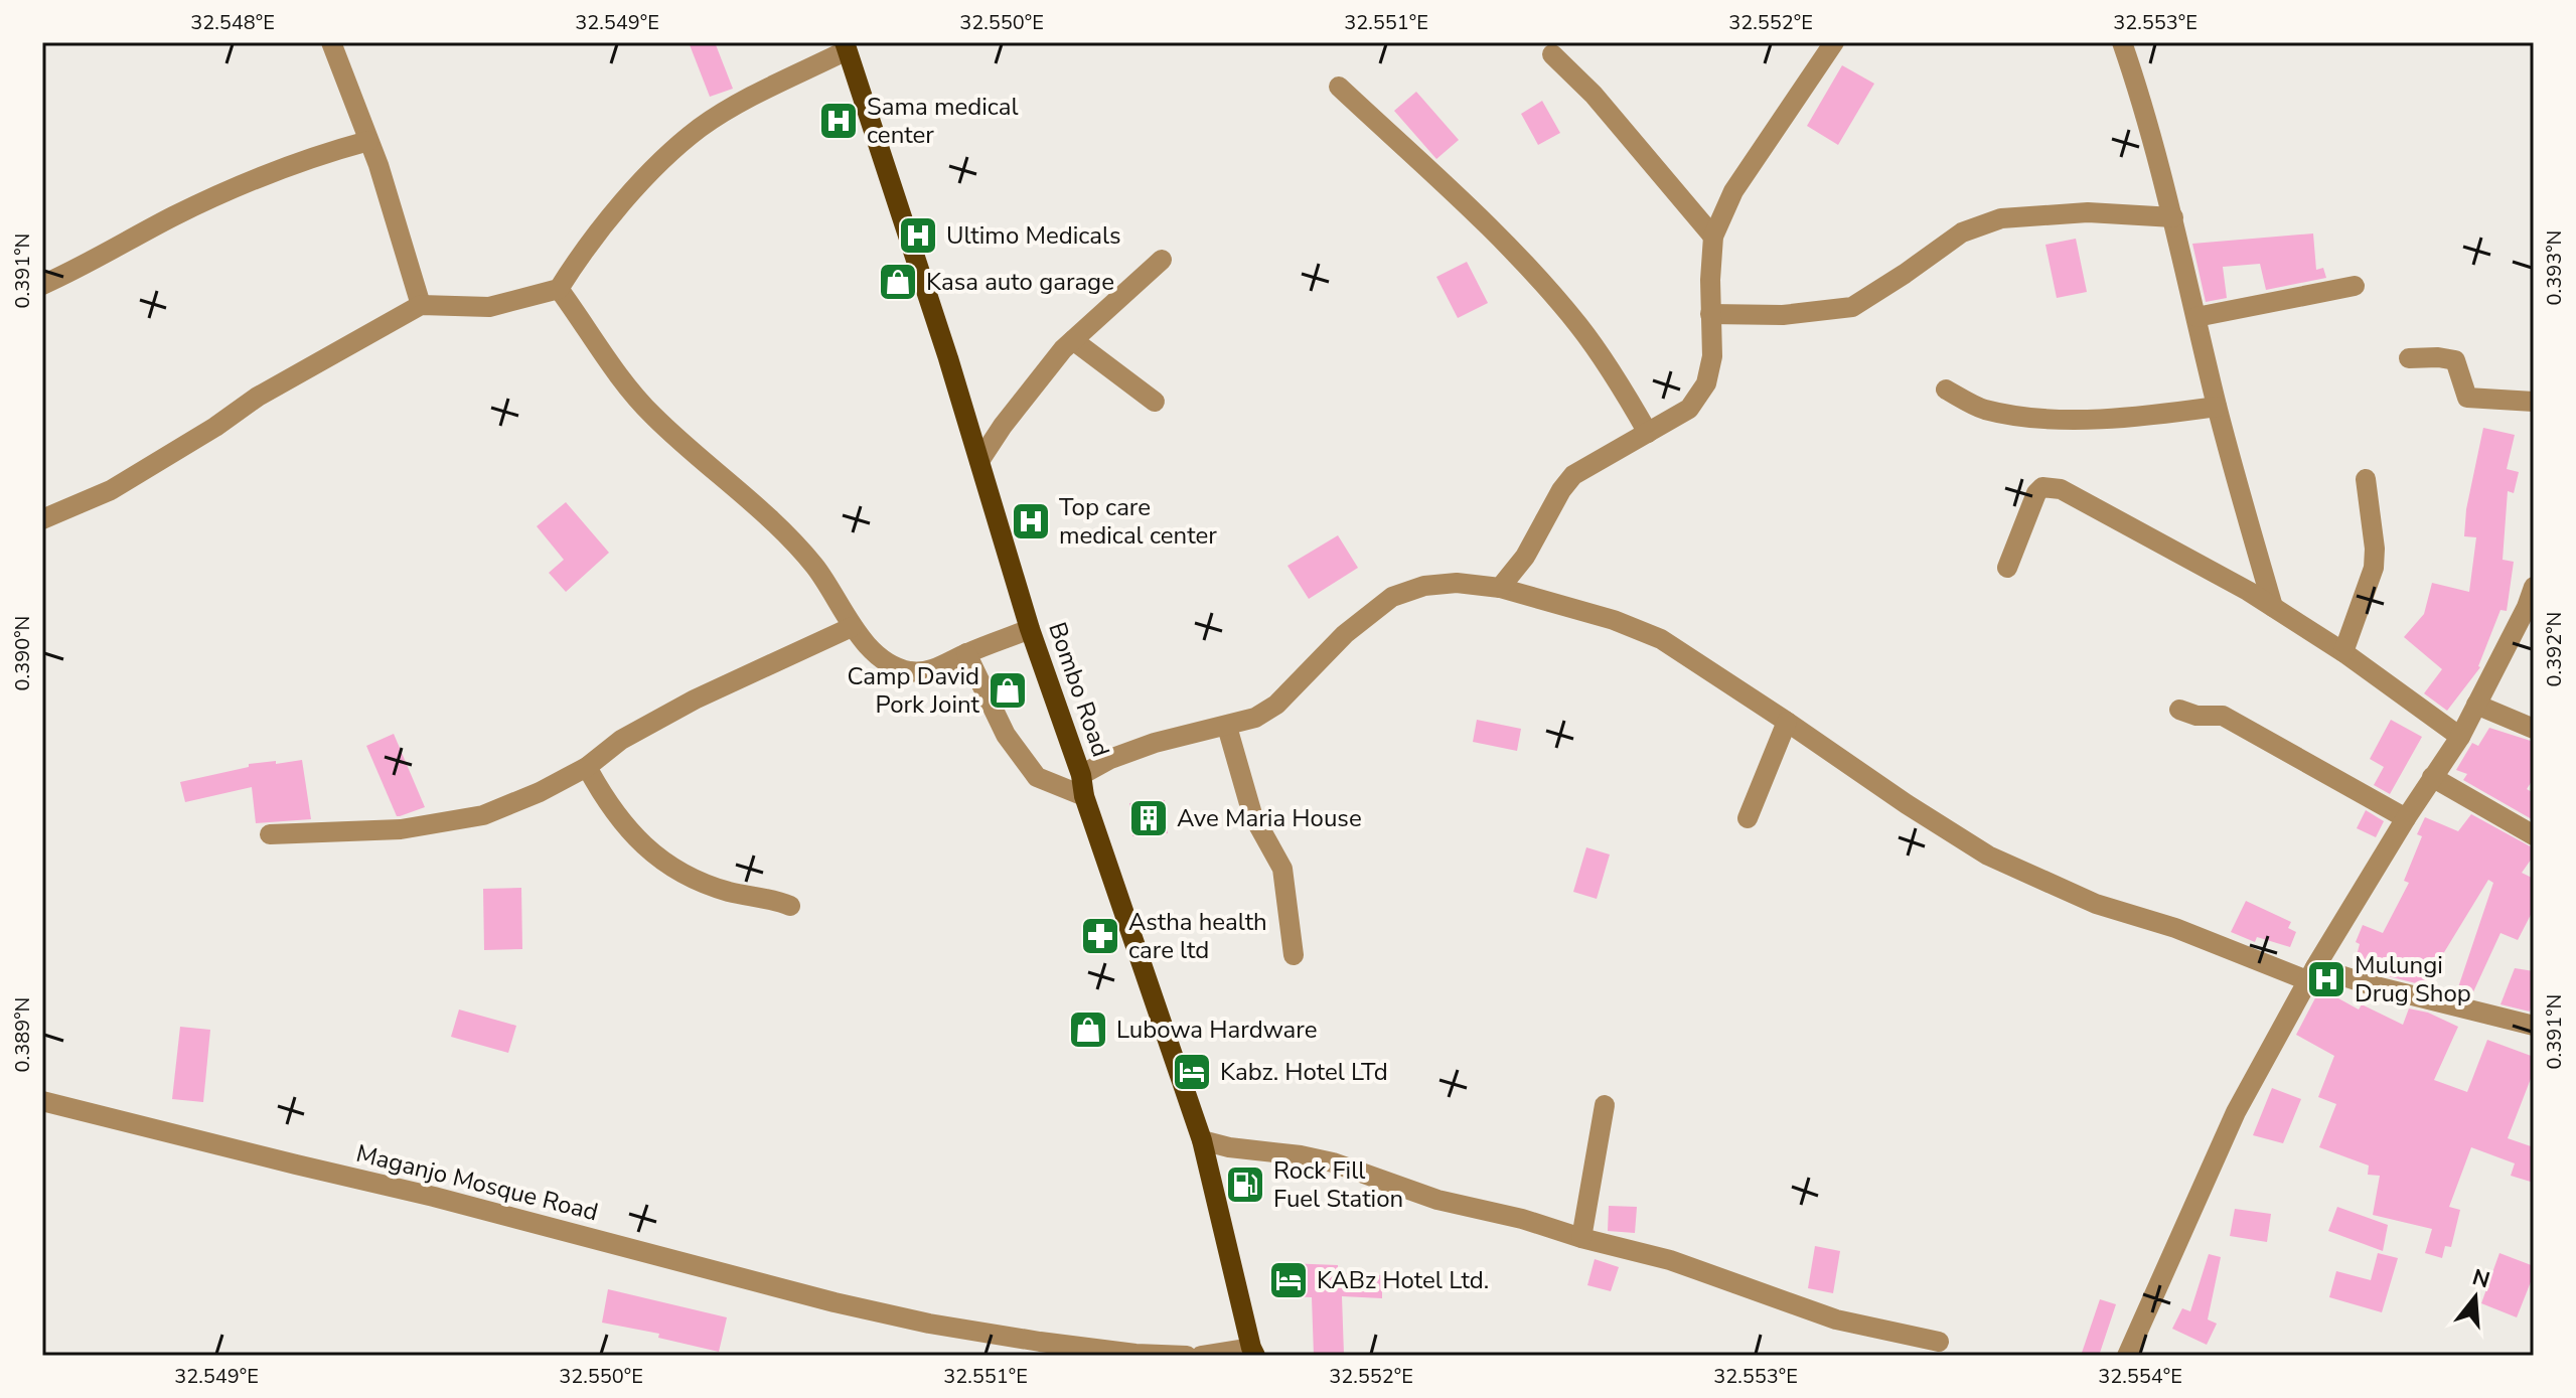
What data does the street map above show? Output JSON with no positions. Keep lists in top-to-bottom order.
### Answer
{
  "streets": {
    "main road": ["Bombo Road"],
    "street": ["Maganjo Mosque Road"]
  },
  "places": {
    "hospital": [
      "Sama medical center",
      "Ultimo Medicals",
      "Top care medical center",
      "Mulungi Drug Shop"
    ],
    "shop": ["Kasa auto garage", "Camp David Pork Joint", "Lubowa Hardware"],
    "building": ["Ave Maria House"],
    "pharmacy": ["Astha health care ltd"],
    "hotel": ["Kabz. Hotel LTd", "KABz Hotel Ltd."],
    "fuel station": ["Rock Fill Fuel Station"]
  },
  "north": "top",
  "coordinates": [
    "32.548°E",
    "32.549°E",
    "32.550°E",
    "32.551°E",
    "32.552°E",
    "32.553°E",
    "0.393°N",
    "0.391°N",
    "0.392°N",
    "0.390°N",
    "0.389°N",
    "32.554°E"
  ]
}
